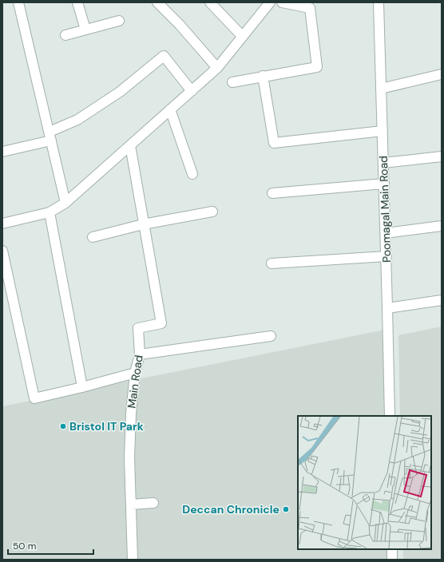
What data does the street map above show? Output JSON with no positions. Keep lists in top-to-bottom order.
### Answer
{
  "streets": {
    "street": ["Poomagal Main Road", "Main Road"]
  },
  "places": ["Bristol IT Park", "Deccan Chronicle"],
  "scale_bar": "50 m"
}
